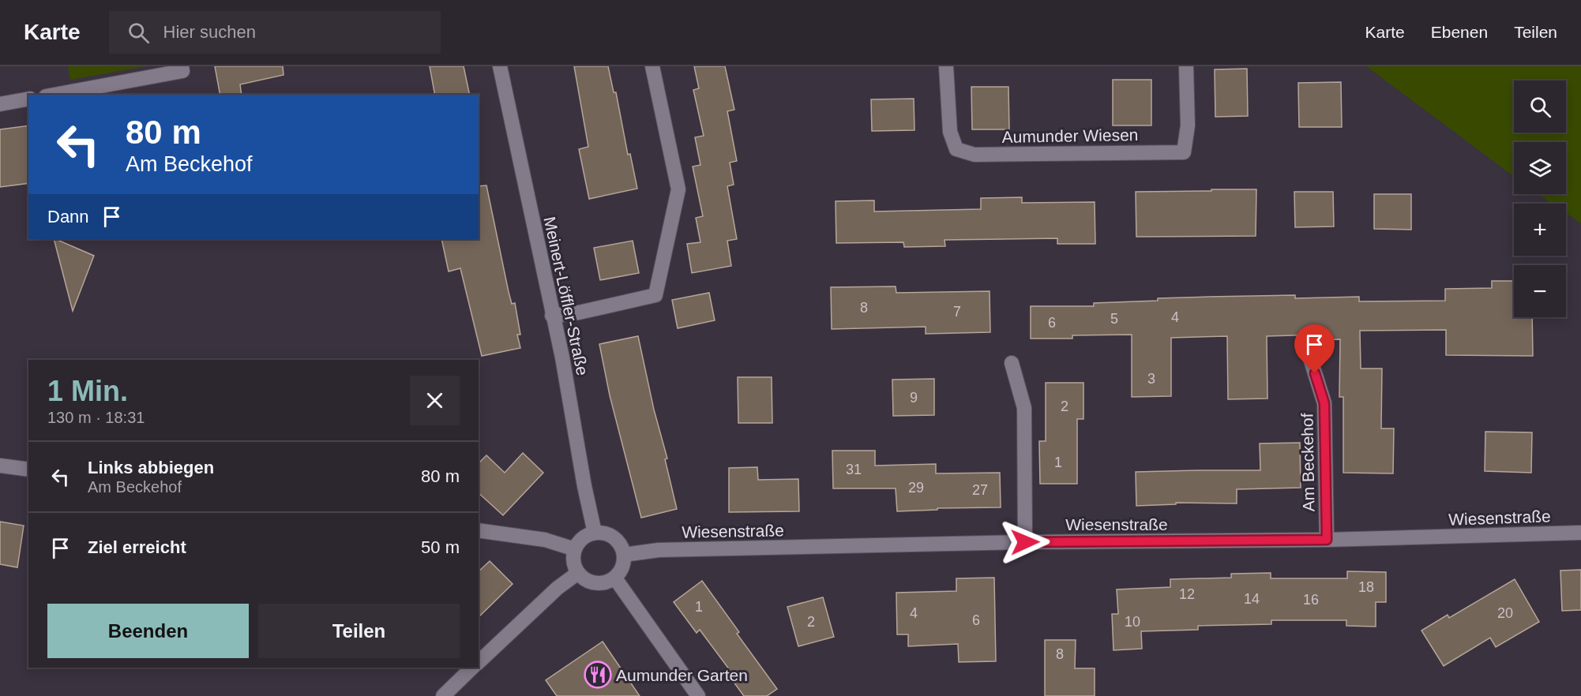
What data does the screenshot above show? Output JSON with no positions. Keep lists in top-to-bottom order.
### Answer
{
  "streets": {
    "street": [
      "Aumunder Wiesen",
      "Meinert-Löffler-Straße",
      "Am Beckehof",
      "Wiesenstraße"
    ]
  },
  "crossings": [
    ["Meinert-Löffler-Straße", "Wiesenstraße"],
    ["Am Beckehof", "Wiesenstraße"]
  ],
  "places": {
    "restaurant": ["Aumunder Garten"]
  },
  "house_numbers": [
    "8",
    "7",
    "4",
    "5",
    "6",
    "3",
    "9",
    "2",
    "1",
    "31",
    "29",
    "27",
    "18",
    "12",
    "14",
    "16",
    "1",
    "4",
    "20",
    "6",
    "2",
    "10",
    "8"
  ],
  "page": {
    "header": "Karte",
    "search": "Hier suchen",
    "nav": ["Karte", "Ebenen", "Teilen"],
    "map_buttons": ["+", "−"],
    "turn": ["80 m", "Am Beckehof"],
    "then": "Dann",
    "heading": ["1 Min.", "130 m · 18:31"],
    "list": [
      {
        "name": "Links abbiegen",
        "note": "Am Beckehof",
        "value": "80 m"
      },
      {
        "name": "Ziel erreicht",
        "value": "50 m"
      }
    ],
    "buttons": ["Beenden", "Teilen"]
  }
}
